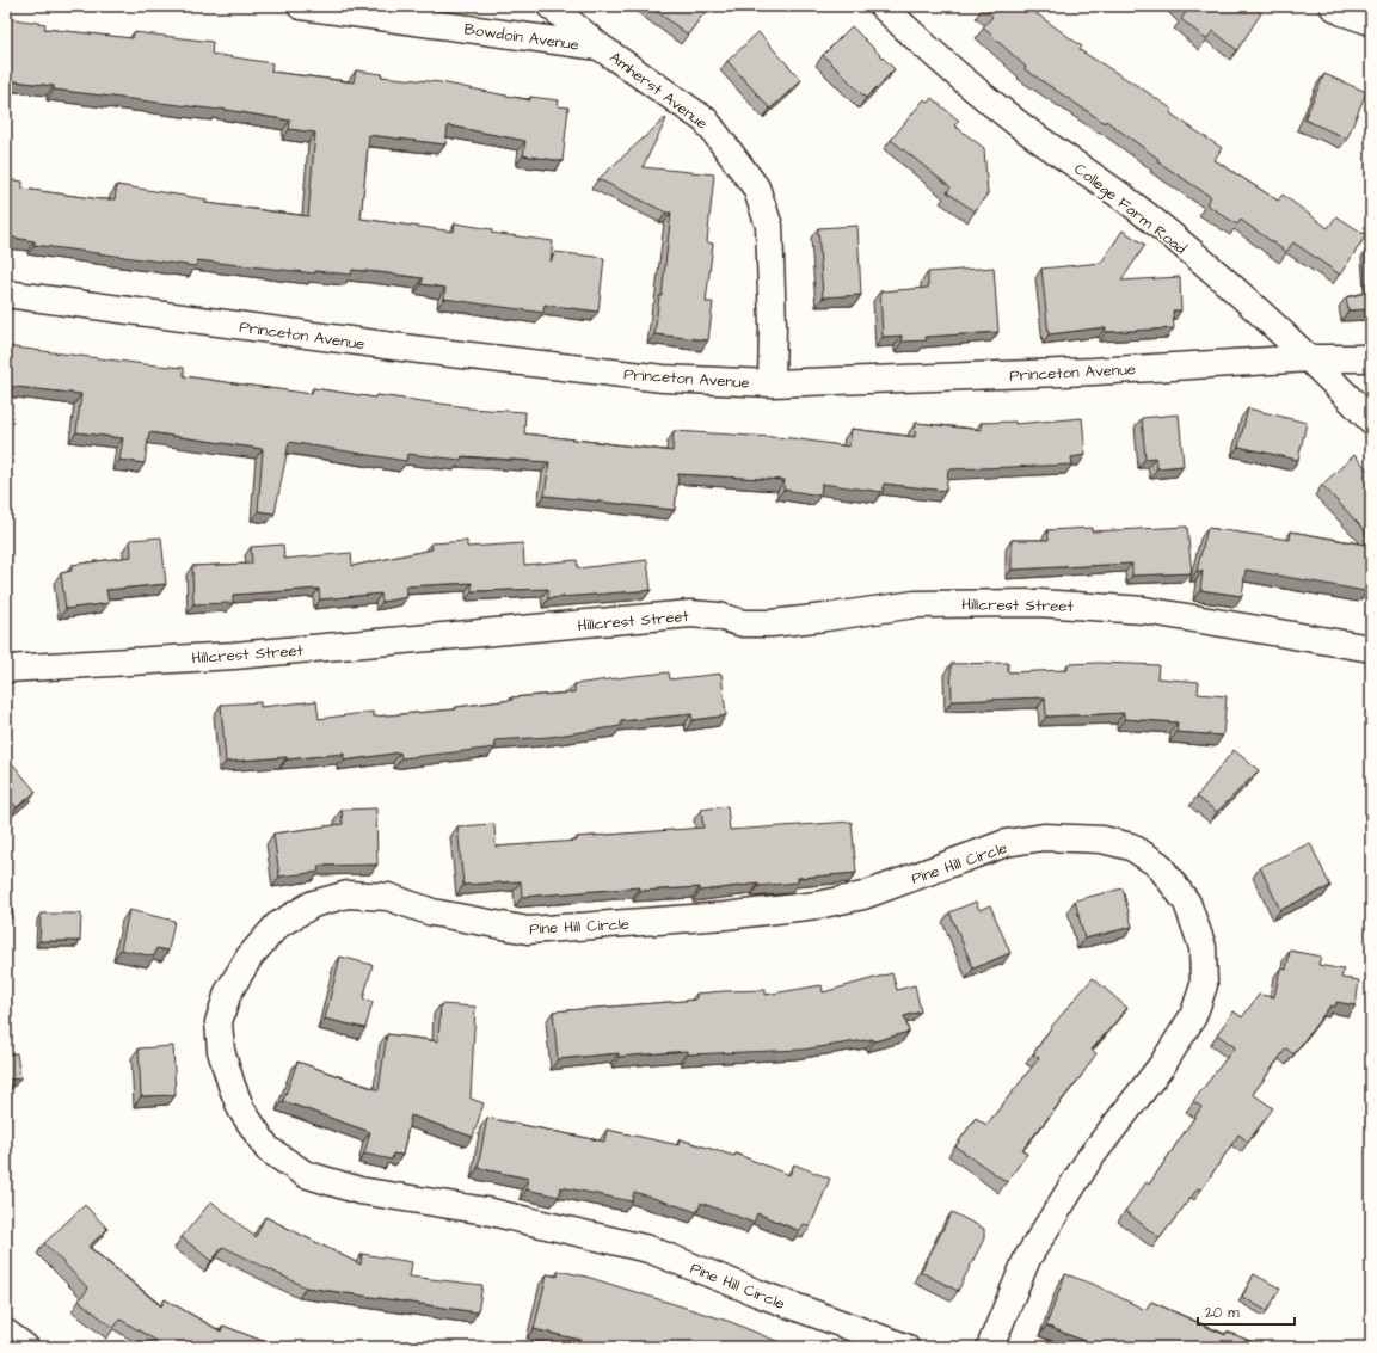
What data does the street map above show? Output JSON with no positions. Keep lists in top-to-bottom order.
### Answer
{
  "streets": {
    "street": [
      "Bowdoin Avenue",
      "Amherst Avenue",
      "College Farm Road",
      "Princeton Avenue",
      "Hillcrest Street",
      "Pine Hill Circle"
    ]
  },
  "crossings": [
    ["Bowdoin Avenue", "Amherst Avenue"],
    ["Amherst Avenue", "Princeton Avenue"],
    ["College Farm Road", "Princeton Avenue"]
  ],
  "scale_bar": "20 m"
}
